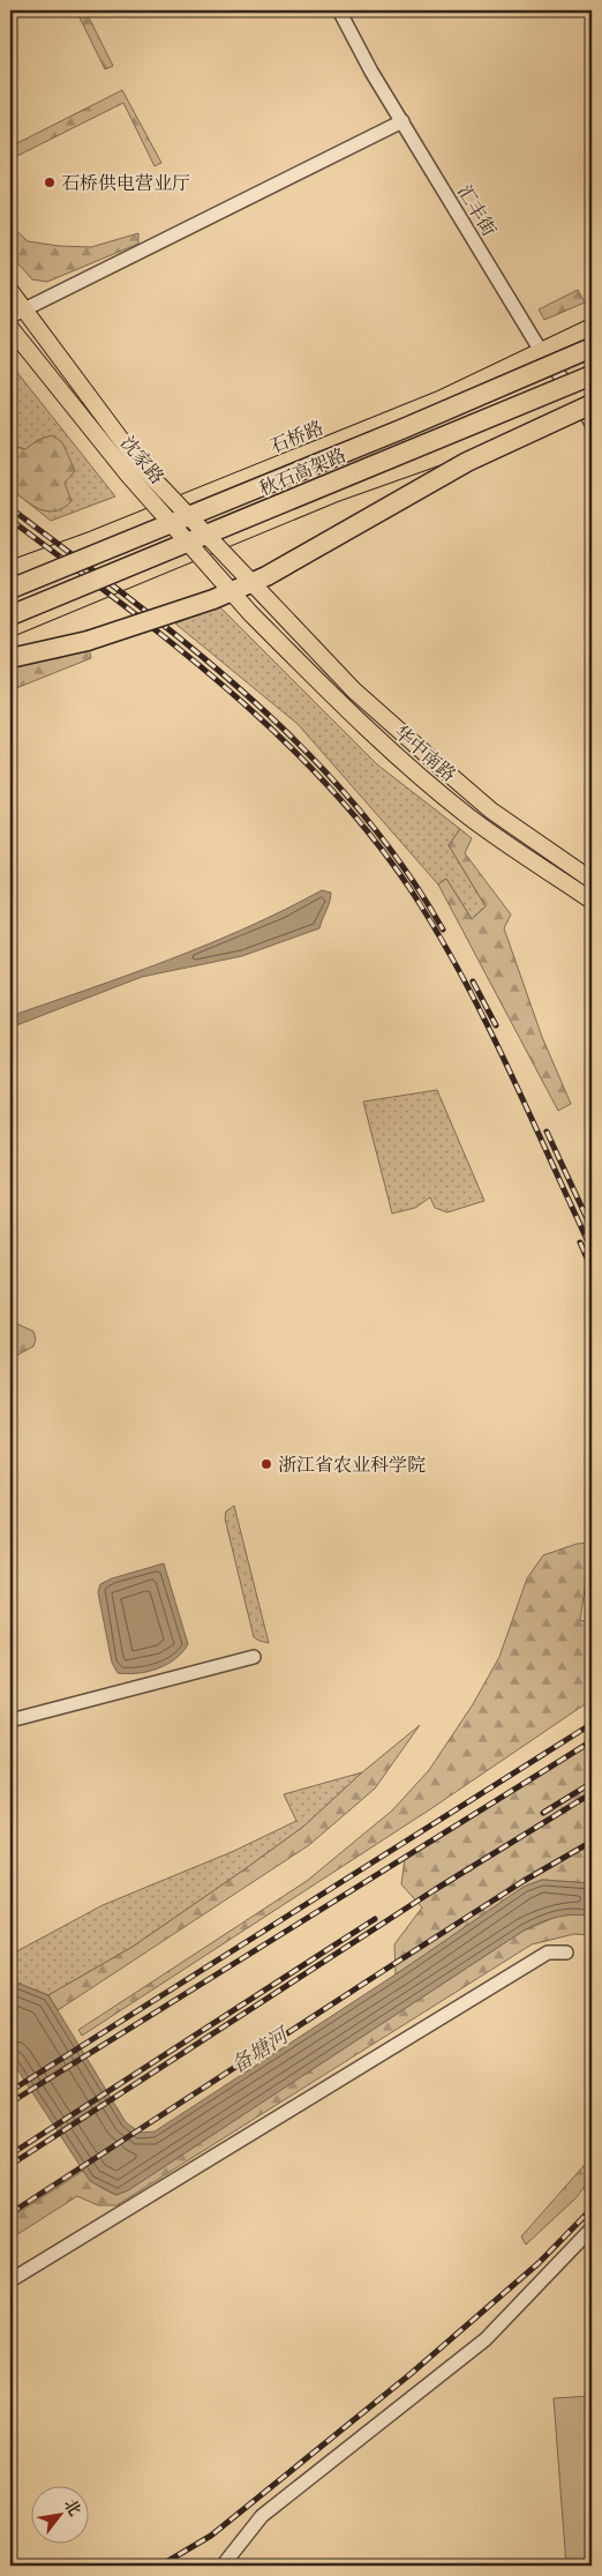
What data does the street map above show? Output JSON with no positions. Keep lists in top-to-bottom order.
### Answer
{
  "streets": {
    "highway": ["秋石高架路"],
    "main road": ["石桥路", "沈家路", "华中南路"],
    "street": ["汇丰街"]
  },
  "crossings": [
    ["汇丰街", "石桥路"],
    ["沈家路", "华中南路"]
  ],
  "water": ["备塘河"],
  "places": ["石桥供电营业厅", "浙江省农业科学院"],
  "north": "top right"
}
